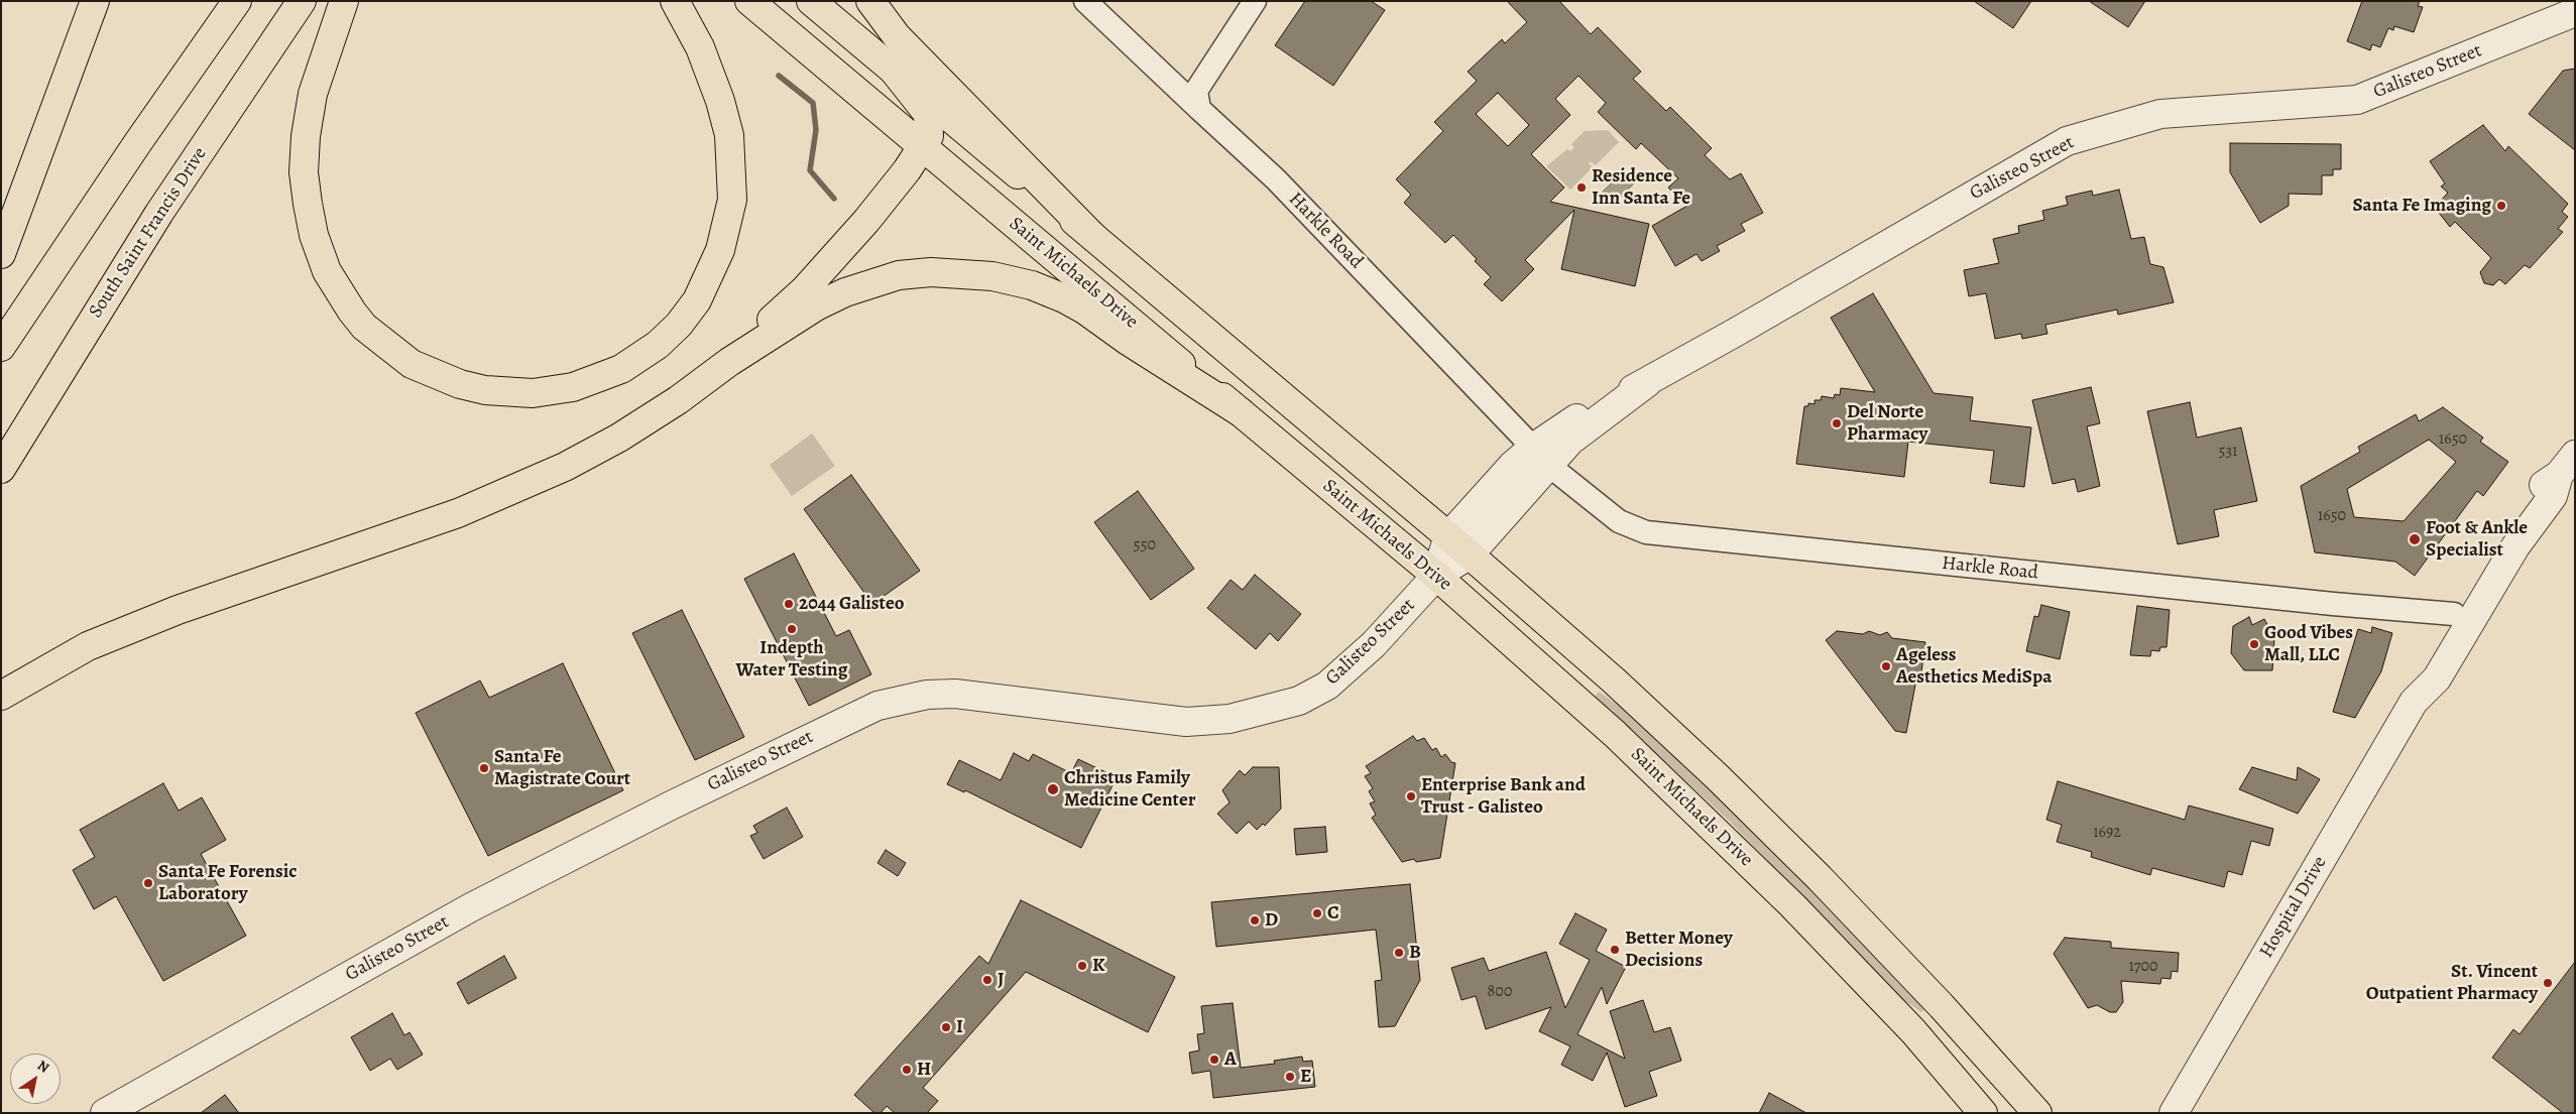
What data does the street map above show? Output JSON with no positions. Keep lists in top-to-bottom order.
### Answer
{
  "streets": {
    "main road": ["South Saint Francis Drive", "Saint Michaels Drive"],
    "street": ["Galisteo Street", "Harkle Road", "Hospital Drive"]
  },
  "crossings": [
    ["Galisteo Street", "Harkle Road"],
    ["Galisteo Street", "Saint Michaels Drive"],
    ["Harkle Road", "Hospital Drive"]
  ],
  "places": [
    "Residence Inn Santa Fe",
    "Santa Fe Imaging",
    "Del Norte Pharmacy",
    "Foot & Ankle Specialist",
    "2044 Galisteo",
    "Indepth Water Testing",
    "Good Vibes Mall, LLC",
    "Ageless Aesthetics MediSpa",
    "Santa Fe Magistrate Court",
    "Christus Family Medicine Center",
    "Enterprise Bank and Trust - Galisteo",
    "Santa Fe Forensic Laboratory",
    "C",
    "D",
    "Better Money Decisions",
    "B",
    "K",
    "J",
    "St. Vincent Outpatient Pharmacy",
    "I",
    "A",
    "H",
    "E"
  ],
  "house_numbers": [
    "1650",
    "531",
    "1650",
    "550",
    "1692",
    "1700",
    "800"
  ],
  "north": "top right"
}
